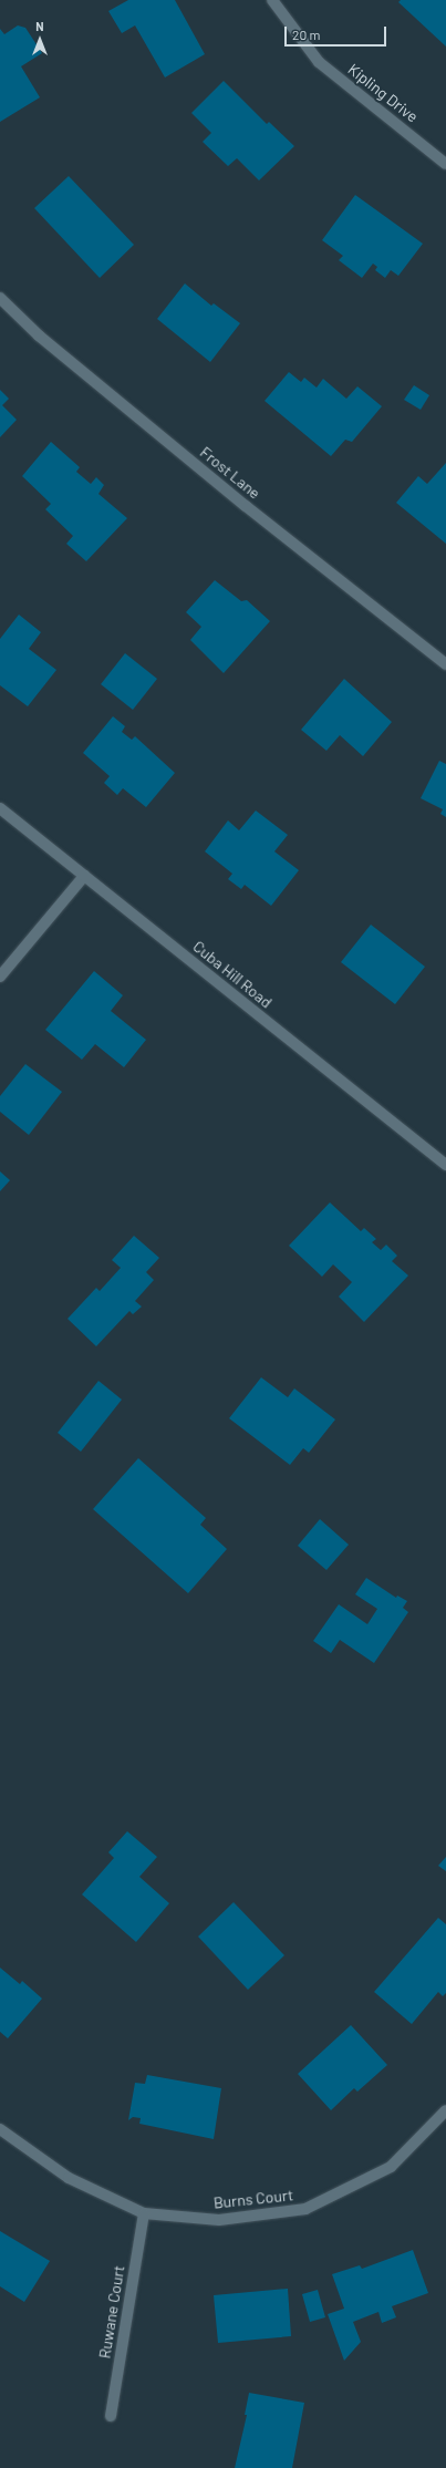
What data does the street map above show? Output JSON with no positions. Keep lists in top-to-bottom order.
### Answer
{
  "streets": {
    "street": [
      "Kipling Drive",
      "Frost Lane",
      "Cuba Hill Road",
      "Burns Court",
      "Ruwane Court"
    ]
  },
  "crossings": [
    ["Burns Court", "Ruwane Court"]
  ],
  "scale_bar": "20 m",
  "north": "top"
}
